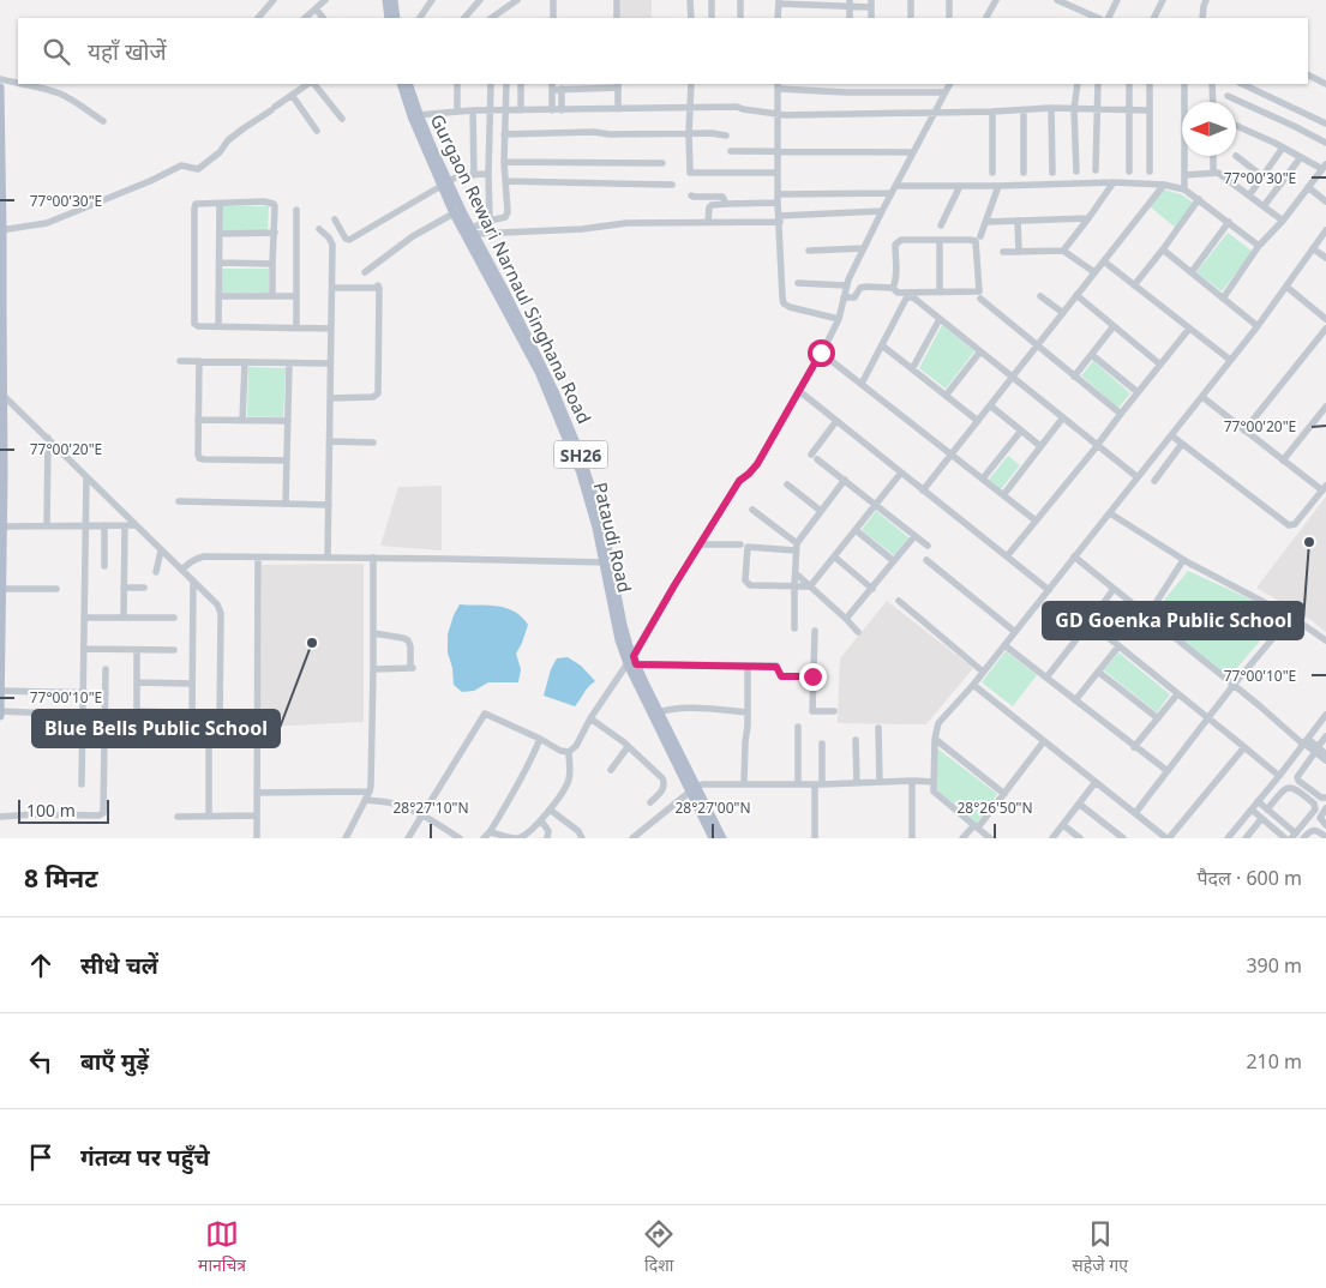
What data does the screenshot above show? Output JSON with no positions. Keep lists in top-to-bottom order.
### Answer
{
  "streets": {
    "main road": ["Gurgaon Rewari Narnaul Singhana Road", "SH26"]
  },
  "crossings": [
    ["Gurgaon Rewari Narnaul Singhana Road", "SH26"]
  ],
  "places": ["GD Goenka Public School", "Blue Bells Public School"],
  "scale_bar": "100 m",
  "north": "left",
  "page": {
    "search": "यहाँ खोजें",
    "scale": "100 m",
    "heading": ["8 मिनट", "पैदल · 600 m"],
    "list": [
      ["सीधे चलें", "390 m"],
      ["बाएँ मुड़ें", "210 m"],
      "गंतव्य पर पहुँचे"
    ],
    "nav": ["मानचित्र", "दिशा", "सहेजे गए"]
  },
  "coordinates": [
    "77°00'30\"E",
    "77°00'20\"E",
    "77°00'10\"E",
    "28°27'10\"N",
    "28°27'00\"N",
    "28°26'50\"N"
  ]
}
